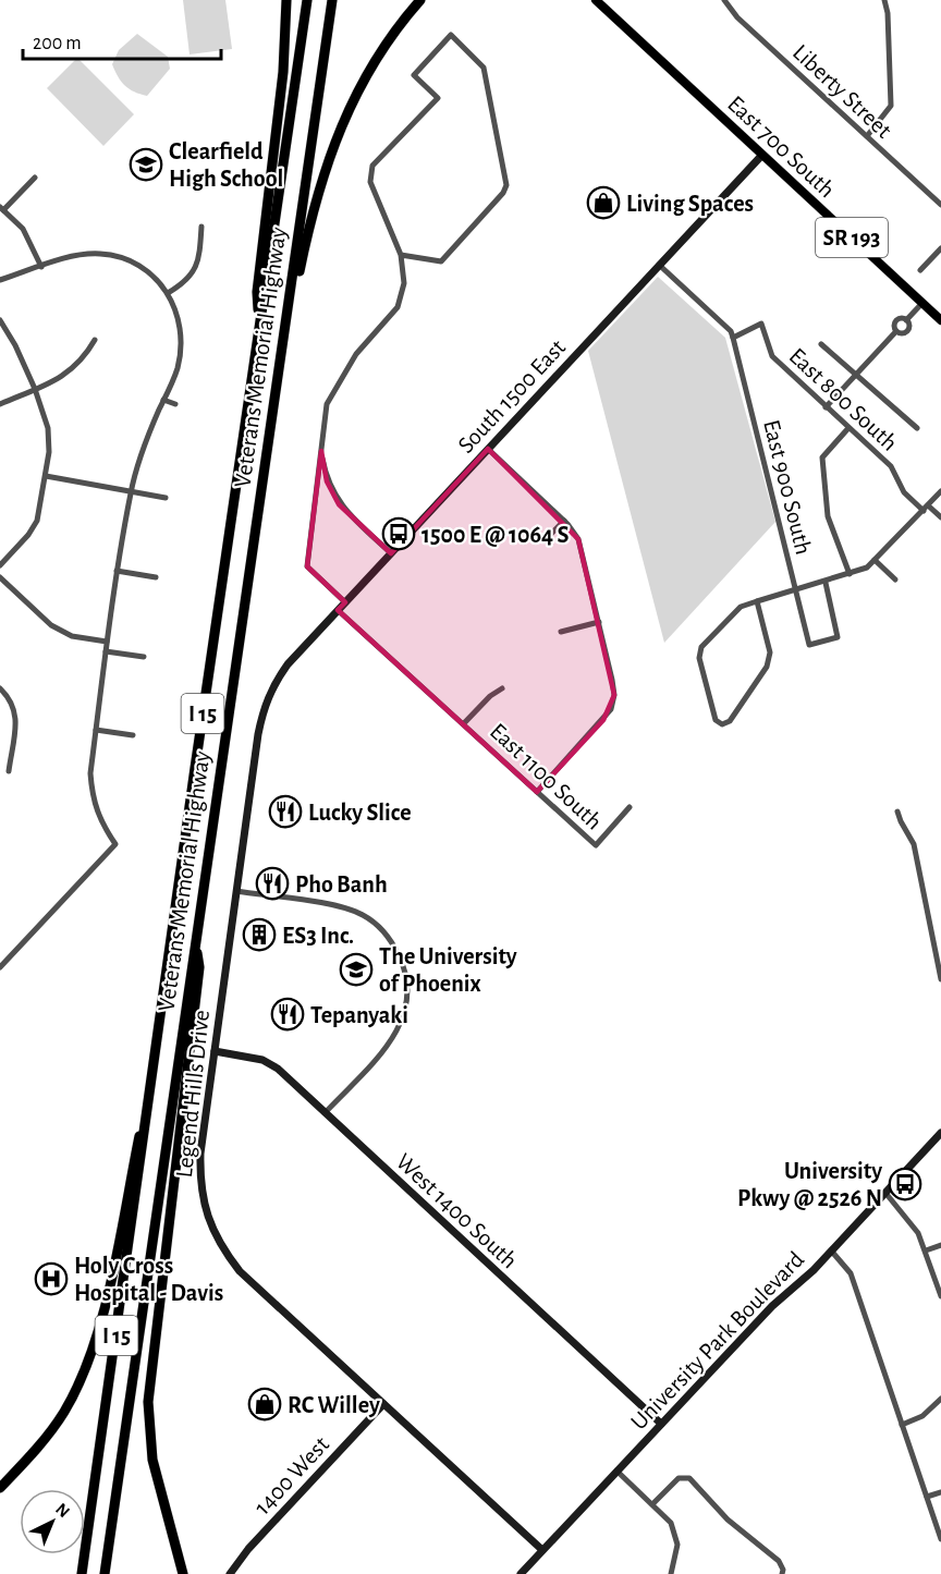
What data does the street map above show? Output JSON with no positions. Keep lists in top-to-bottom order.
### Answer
{
  "streets": {
    "highway": ["Veterans Memorial Highway", "I 15"],
    "main road": ["East 700 South", "SR 193"],
    "street": [
      "Liberty Street",
      "South 1500 East",
      "East 800 South",
      "East 900 South",
      "East 1100 South",
      "Legend Hills Drive",
      "West 1400 South",
      "University Park Boulevard",
      "1400 West"
    ]
  },
  "crossings": [
    ["East 700 South", "South 1500 East"],
    ["South 1500 East", "East 1100 South"],
    ["South 1500 East", "Legend Hills Drive"],
    ["East 800 South", "East 900 South"],
    ["Legend Hills Drive", "West 1400 South"],
    ["Legend Hills Drive", "University Park Boulevard"],
    ["Legend Hills Drive", "1400 West"],
    ["West 1400 South", "University Park Boulevard"]
  ],
  "places": {
    "school or university": ["Clearfield High School", "The University of Phoenix"],
    "shop": ["Living Spaces", "RC Willey"],
    "bus stop": ["1500 E @ 1064 S", "University Pkwy @ 2526 N"],
    "restaurant": ["Lucky Slice", "Pho Banh", "Tepanyaki"],
    "building": ["ES3 Inc."],
    "hospital": ["Holy Cross Hospital - Davis"]
  },
  "scale_bar": "200 m",
  "north": "top right"
}
